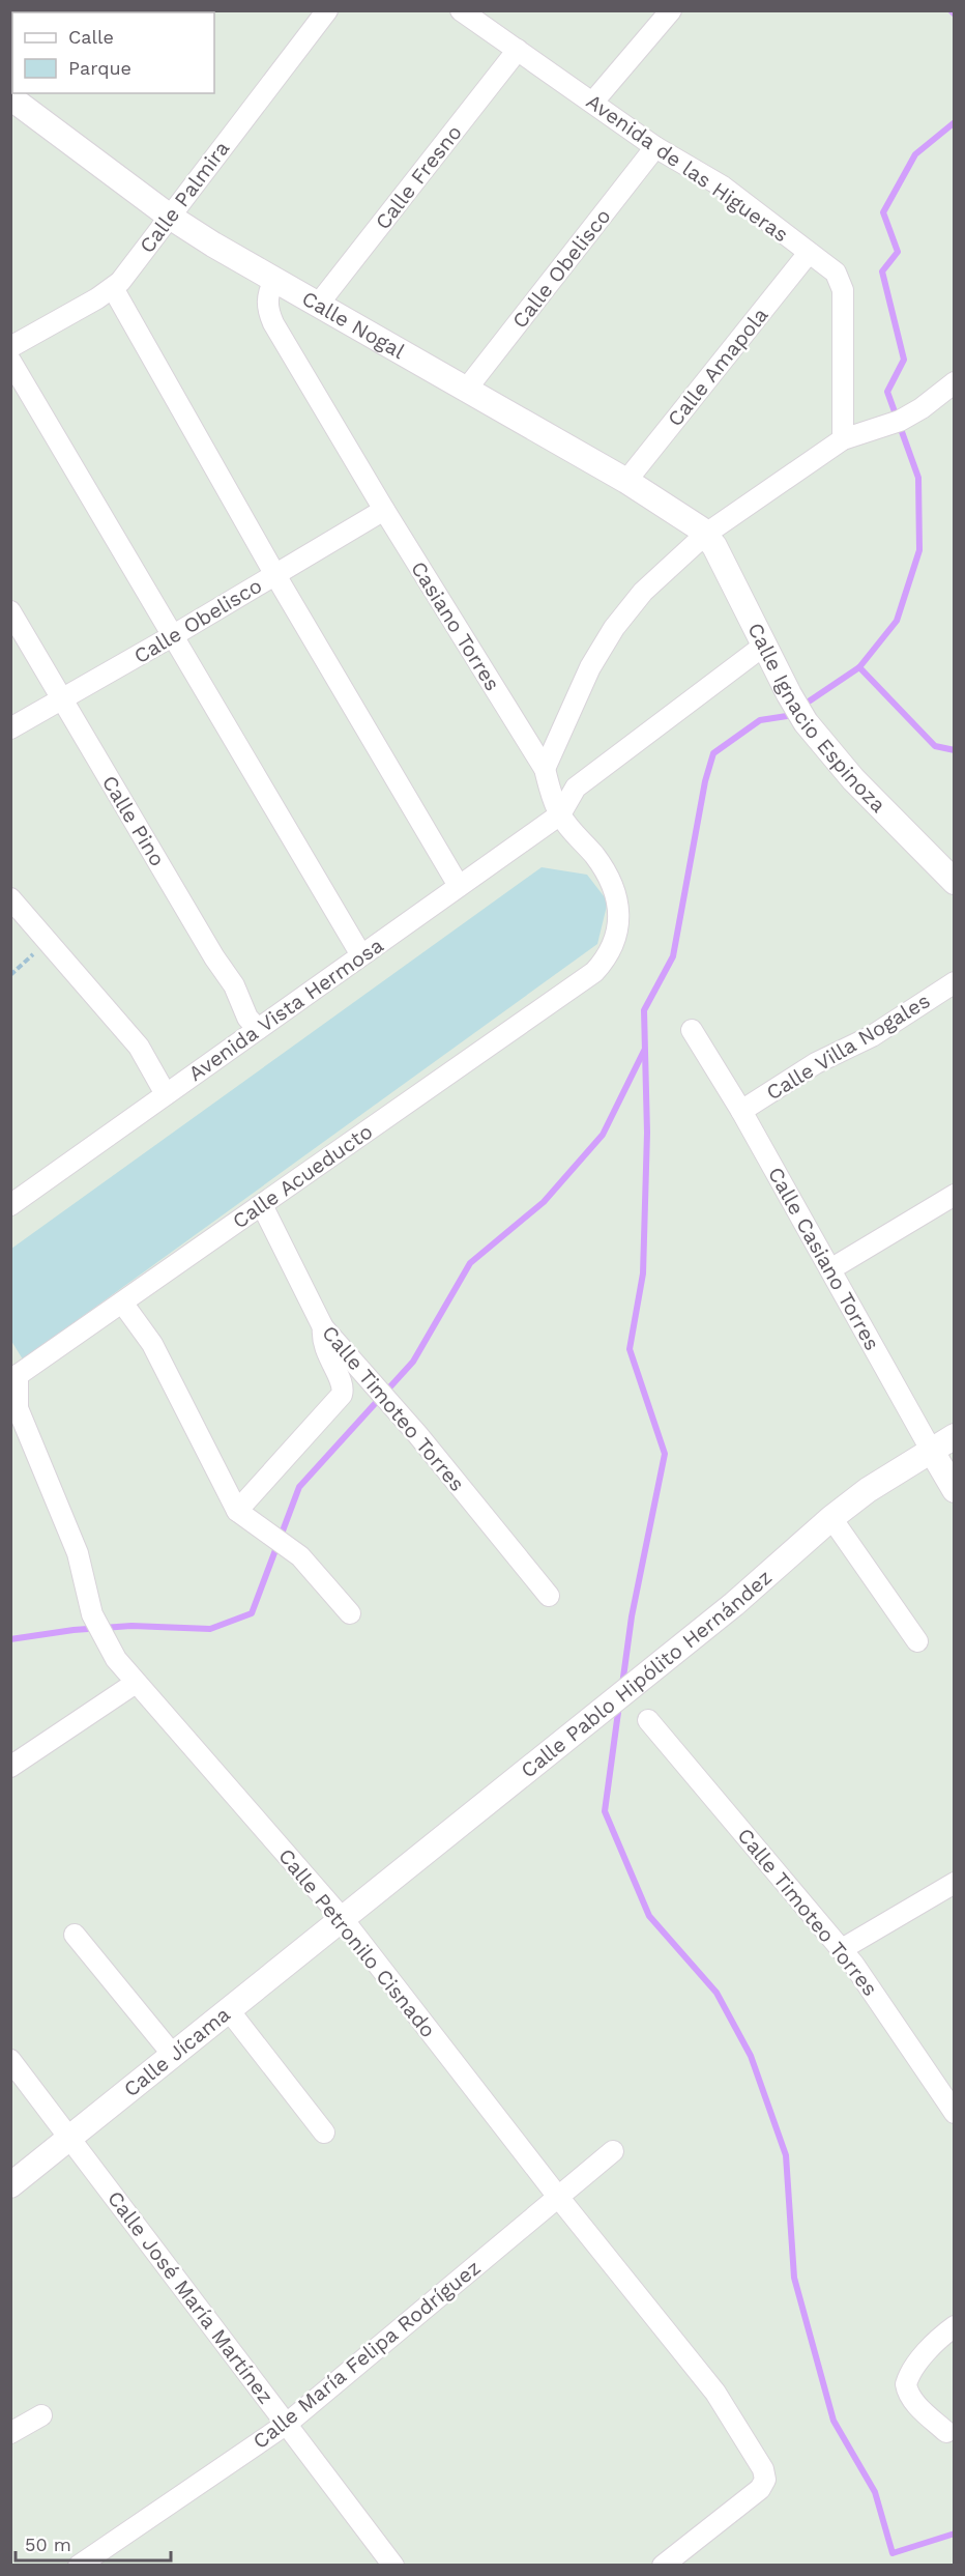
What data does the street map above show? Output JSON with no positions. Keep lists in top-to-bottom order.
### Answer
{
  "streets": {
    "street": [
      "Avenida de las Higueras",
      "Calle Fresno",
      "Calle Palmira",
      "Calle Obelisco",
      "Calle Nogal",
      "Calle Amapola",
      "Casiano Torres",
      "Calle Ignacio Espinoza",
      "Calle Pino",
      "Avenida Vista Hermosa",
      "Calle Villa Nogales",
      "Calle Acueducto",
      "Calle Casiano Torres",
      "Calle Timoteo Torres",
      "Calle Pablo Hipólito Hernández",
      "Calle Petronilo Cisnado",
      "Calle Jícama",
      "Calle José María Martínez",
      "Calle María Felipa Rodríguez"
    ]
  },
  "crossings": [
    ["Avenida de las Higueras", "Calle Fresno"],
    ["Avenida de las Higueras", "Calle Obelisco"],
    ["Avenida de las Higueras", "Calle Amapola"],
    ["Calle Fresno", "Calle Nogal"],
    ["Calle Palmira", "Calle Nogal"],
    ["Calle Obelisco", "Calle Nogal"],
    ["Calle Obelisco", "Casiano Torres"],
    ["Calle Obelisco", "Calle Pino"],
    ["Calle Nogal", "Calle Amapola"],
    ["Calle Nogal", "Casiano Torres"],
    ["Calle Nogal", "Calle Ignacio Espinoza"],
    ["Casiano Torres", "Avenida Vista Hermosa"],
    ["Casiano Torres", "Calle Acueducto"],
    ["Calle Pino", "Avenida Vista Hermosa"],
    ["Calle Villa Nogales", "Calle Casiano Torres"],
    ["Calle Acueducto", "Calle Timoteo Torres"],
    ["Calle Acueducto", "Calle Petronilo Cisnado"],
    ["Calle Casiano Torres", "Calle Pablo Hipólito Hernández"],
    ["Calle Pablo Hipólito Hernández", "Calle Petronilo Cisnado"],
    ["Calle Pablo Hipólito Hernández", "Calle Jícama"],
    ["Calle Petronilo Cisnado", "Calle Jícama"],
    ["Calle Petronilo Cisnado", "Calle María Felipa Rodríguez"],
    ["Calle Jícama", "Calle José María Martínez"],
    ["Calle José María Martínez", "Calle María Felipa Rodríguez"]
  ],
  "legend": ["Calle", "Parque"],
  "scale_bar": "50 m"
}
